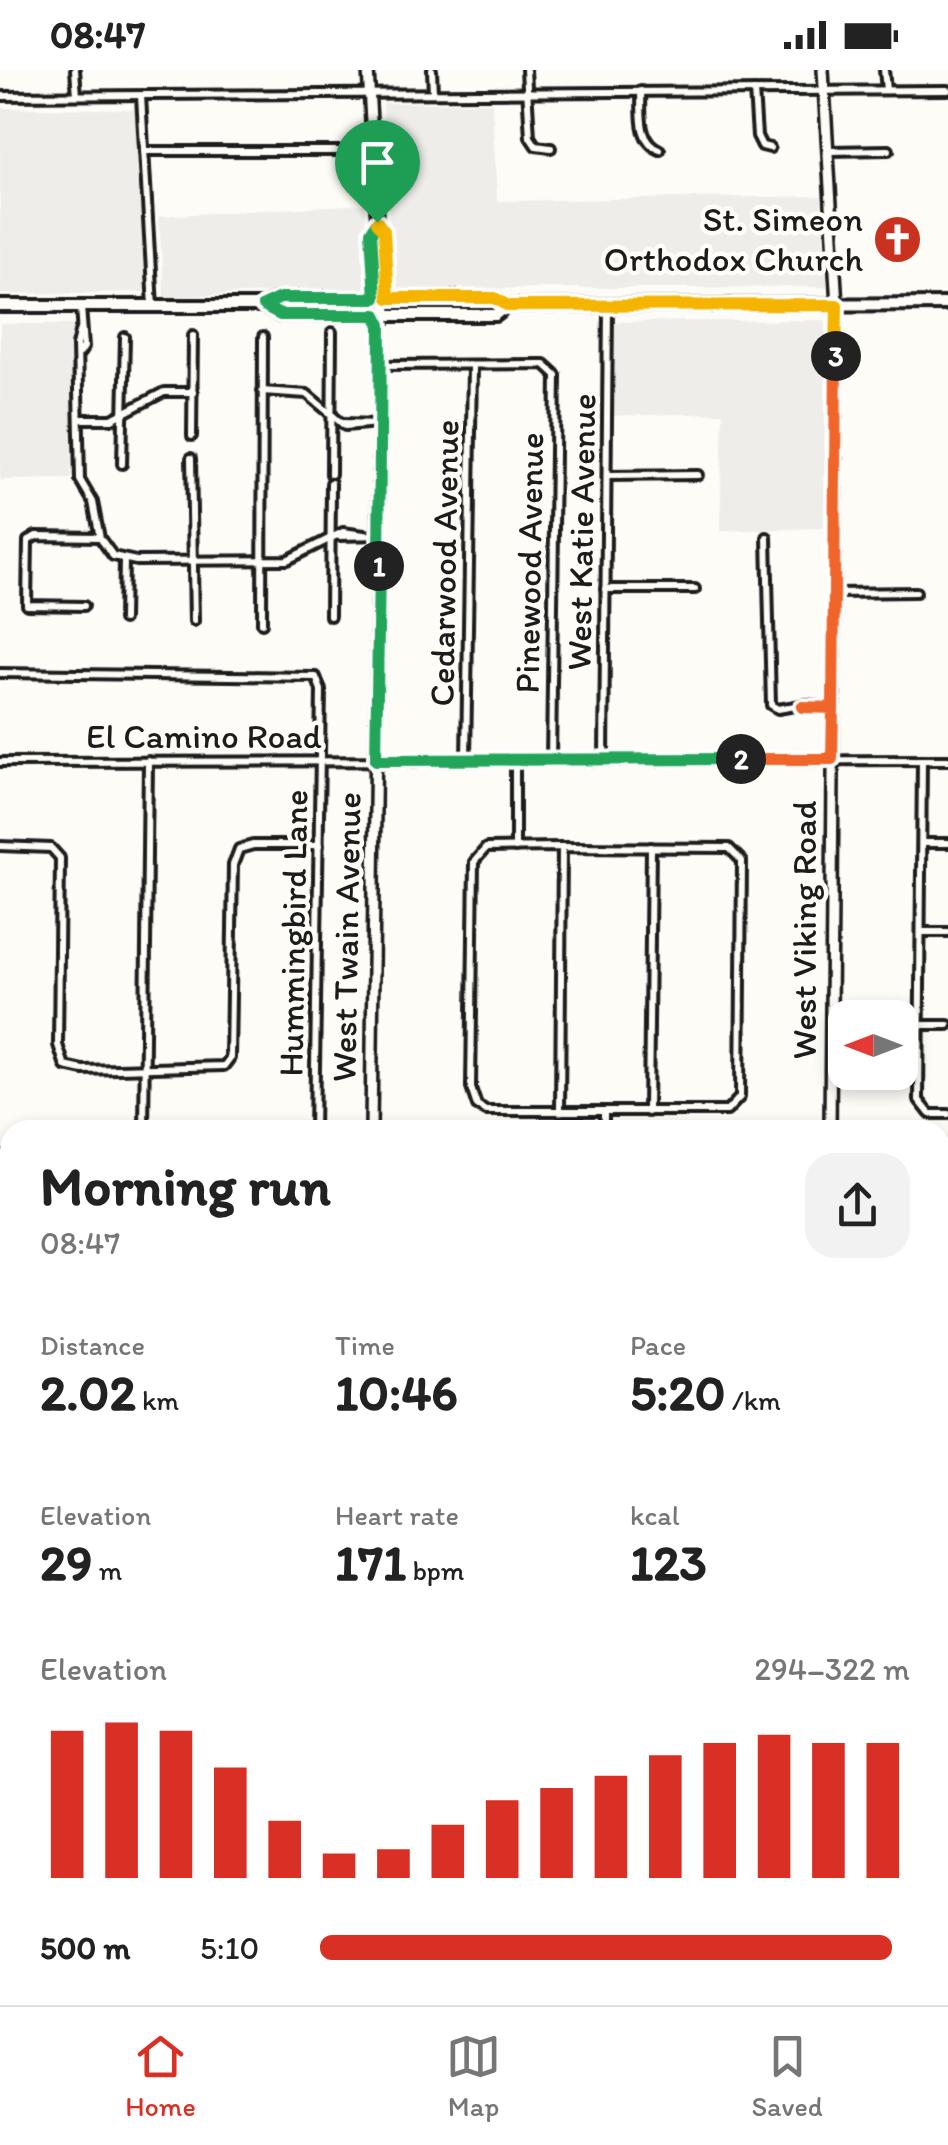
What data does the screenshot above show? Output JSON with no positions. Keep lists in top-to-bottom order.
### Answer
{
  "streets": {
    "street": [
      "West Katie Avenue",
      "Cedarwood Avenue",
      "Pinewood Avenue",
      "El Camino Road",
      "West Viking Road",
      "Hummingbird Lane",
      "West Twain Avenue"
    ]
  },
  "crossings": [
    ["West Katie Avenue", "El Camino Road"],
    ["Cedarwood Avenue", "Pinewood Avenue"],
    ["Cedarwood Avenue", "El Camino Road"],
    ["Pinewood Avenue", "El Camino Road"],
    ["El Camino Road", "West Viking Road"],
    ["El Camino Road", "Hummingbird Lane"],
    ["El Camino Road", "West Twain Avenue"]
  ],
  "places": {
    "church": ["St. Simeon Orthodox Church"]
  },
  "north": "left",
  "page": {
    "status": "08:47",
    "pins": ["3", "1", "2"],
    "heading": ["Morning run", "08:47"],
    "stats": [
      ["Distance", "2.02 km"],
      ["Time", "10:46"],
      ["Pace", "5:20 /km"],
      ["Elevation", "29 m"],
      ["Heart rate", "171 bpm"],
      ["kcal", "123"]
    ],
    "chart": ["Elevation", "294–322 m"],
    "list": [
      {
        "name": "500 m",
        "note": "5:10"
      }
    ],
    "tabs": ["Home", "Map", "Saved"]
  }
}
